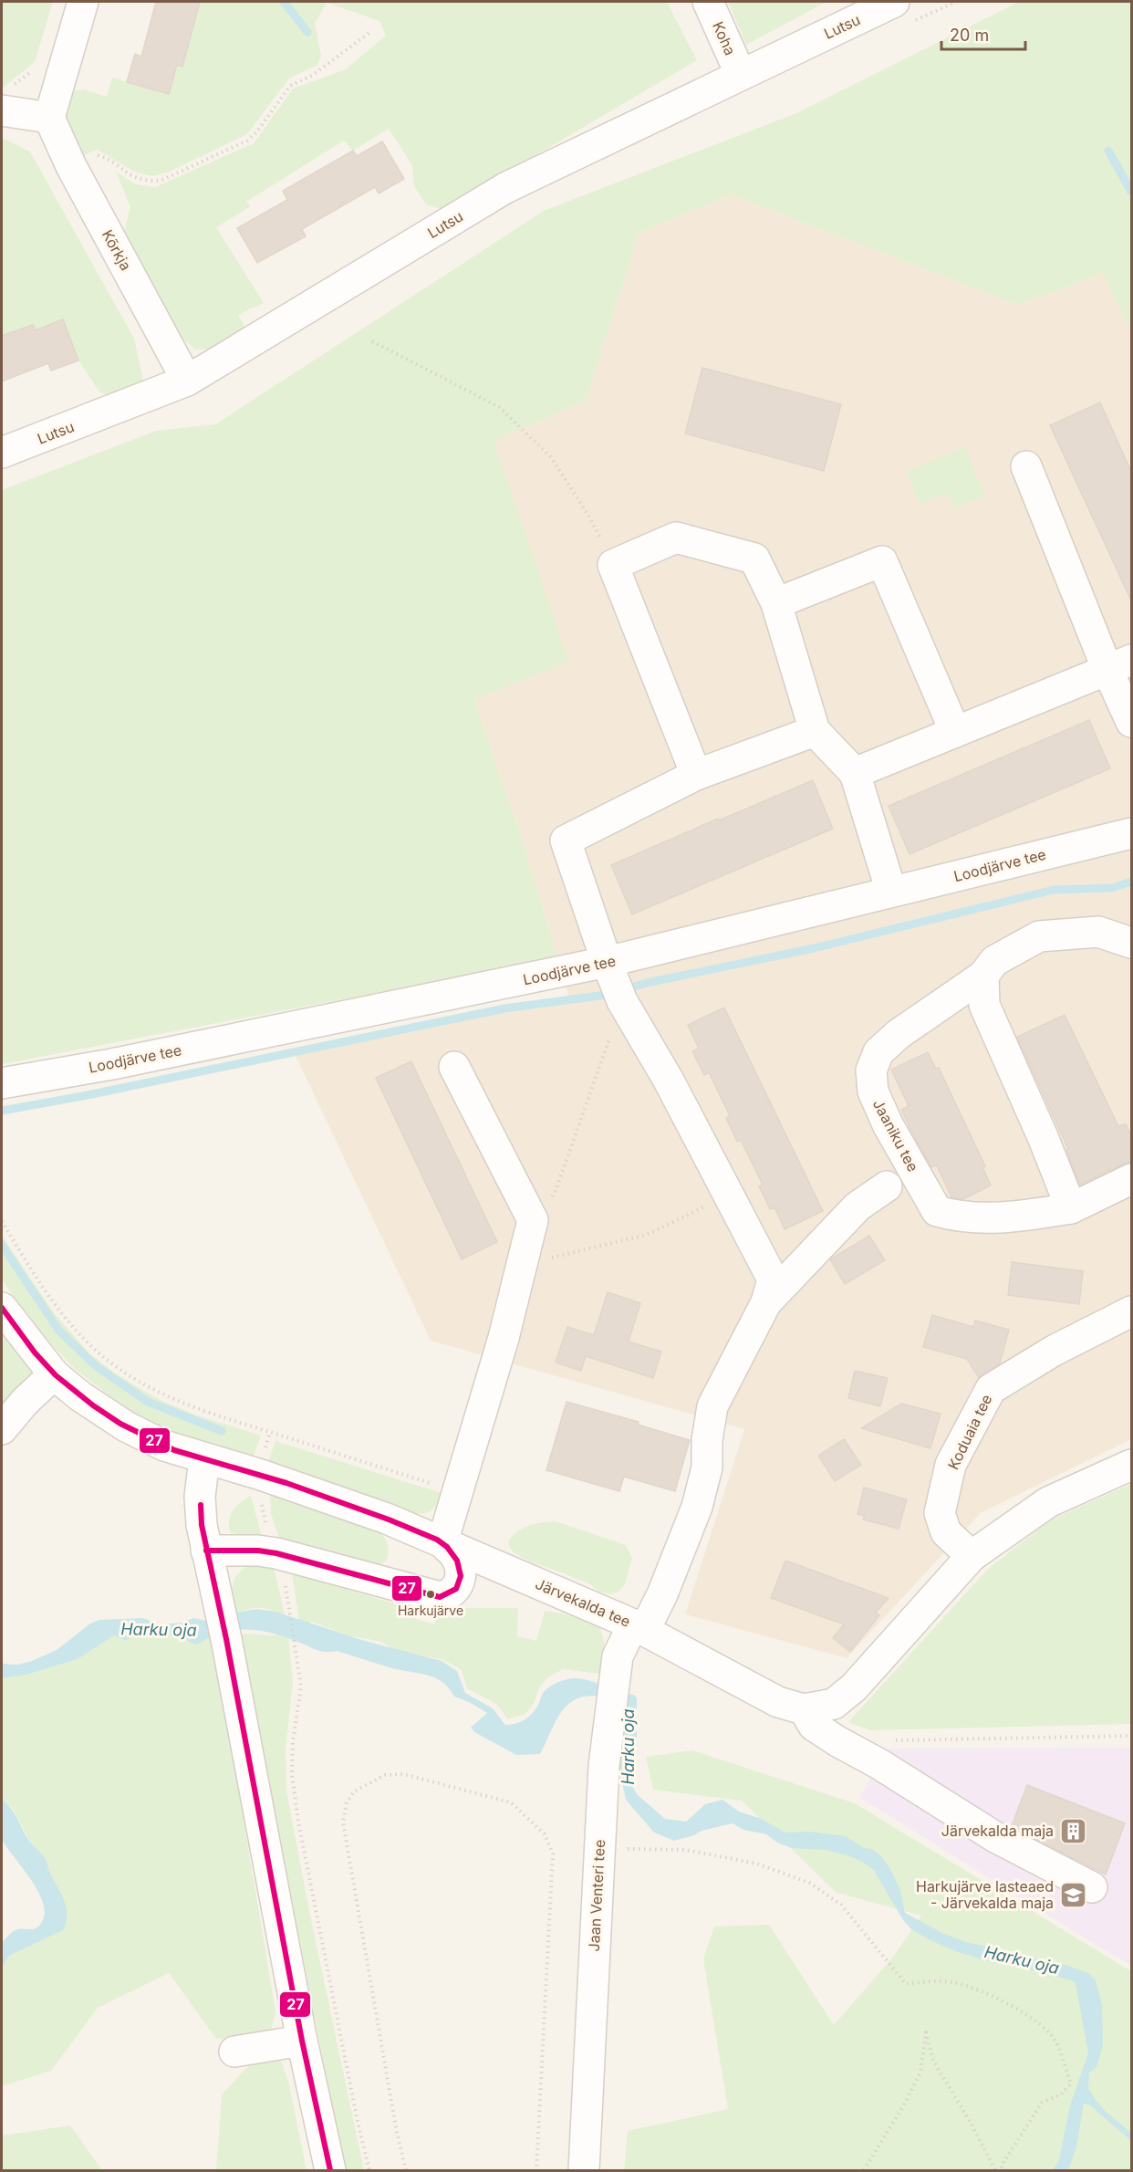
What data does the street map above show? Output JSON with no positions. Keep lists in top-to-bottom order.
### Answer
{
  "streets": {
    "street": [
      "Lutsu",
      "Koha",
      "Kõrkja",
      "Loodjärve tee",
      "Jaaniku tee",
      "Koduaia tee",
      "Järvekalda tee",
      "Jaan Venteri tee"
    ]
  },
  "crossings": [
    ["Lutsu", "Koha"],
    ["Lutsu", "Kõrkja"],
    ["Koduaia tee", "Järvekalda tee"],
    ["Järvekalda tee", "Jaan Venteri tee"]
  ],
  "water": ["Harku oja"],
  "places": {
    "other": ["Harkujärve"],
    "building": ["Järvekalda maja"],
    "school or university": ["Harkujärve lasteaed - Järvekalda maja"]
  },
  "lines": ["transit line 27"],
  "scale_bar": "20 m"
}
